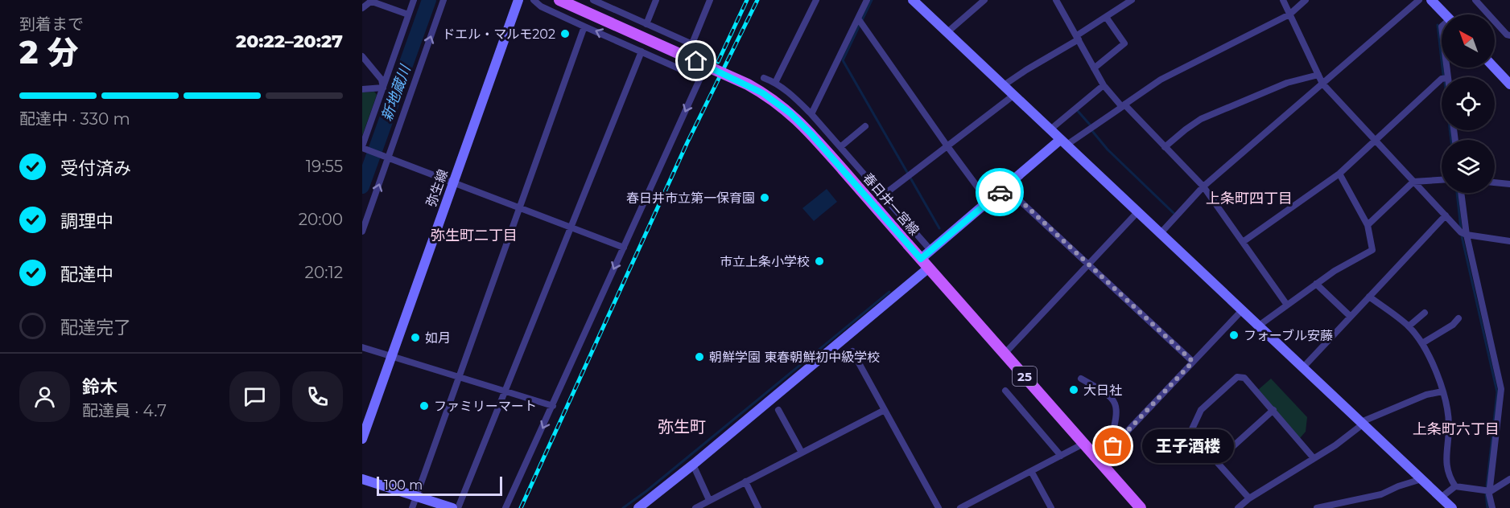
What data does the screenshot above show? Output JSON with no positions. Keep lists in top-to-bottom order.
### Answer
{
  "streets": {
    "main road": ["春日井一宮線", "25"],
    "street": ["弥生線"]
  },
  "districts": [
    "上条町四丁目",
    "弥生町二丁目",
    "弥生町",
    "上条町六丁目"
  ],
  "water": ["新地蔵川"],
  "places": [
    "ドエル・マルモ202",
    "春日井市立第一保育園",
    "市立上条小学校",
    "フォーブル安藤",
    "如月",
    "朝鮮学園 東春朝鮮初中級学校",
    "大日社",
    "ファミリーマート",
    "王子酒楼"
  ],
  "scale_bar": "100 m",
  "north": "top left",
  "page": {
    "heading": ["2 分", "到着まで", "20:22–20:27"],
    "panel": ["鈴木", "配達員 · 4.7"],
    "bar": "配達中 · 330 m",
    "list": [
      ["受付済み", "19:55"],
      ["調理中", "20:00"],
      ["配達中", "20:12"],
      "配達完了"
    ],
    "bubble": "王子酒楼",
    "scale": "100 m"
  }
}
